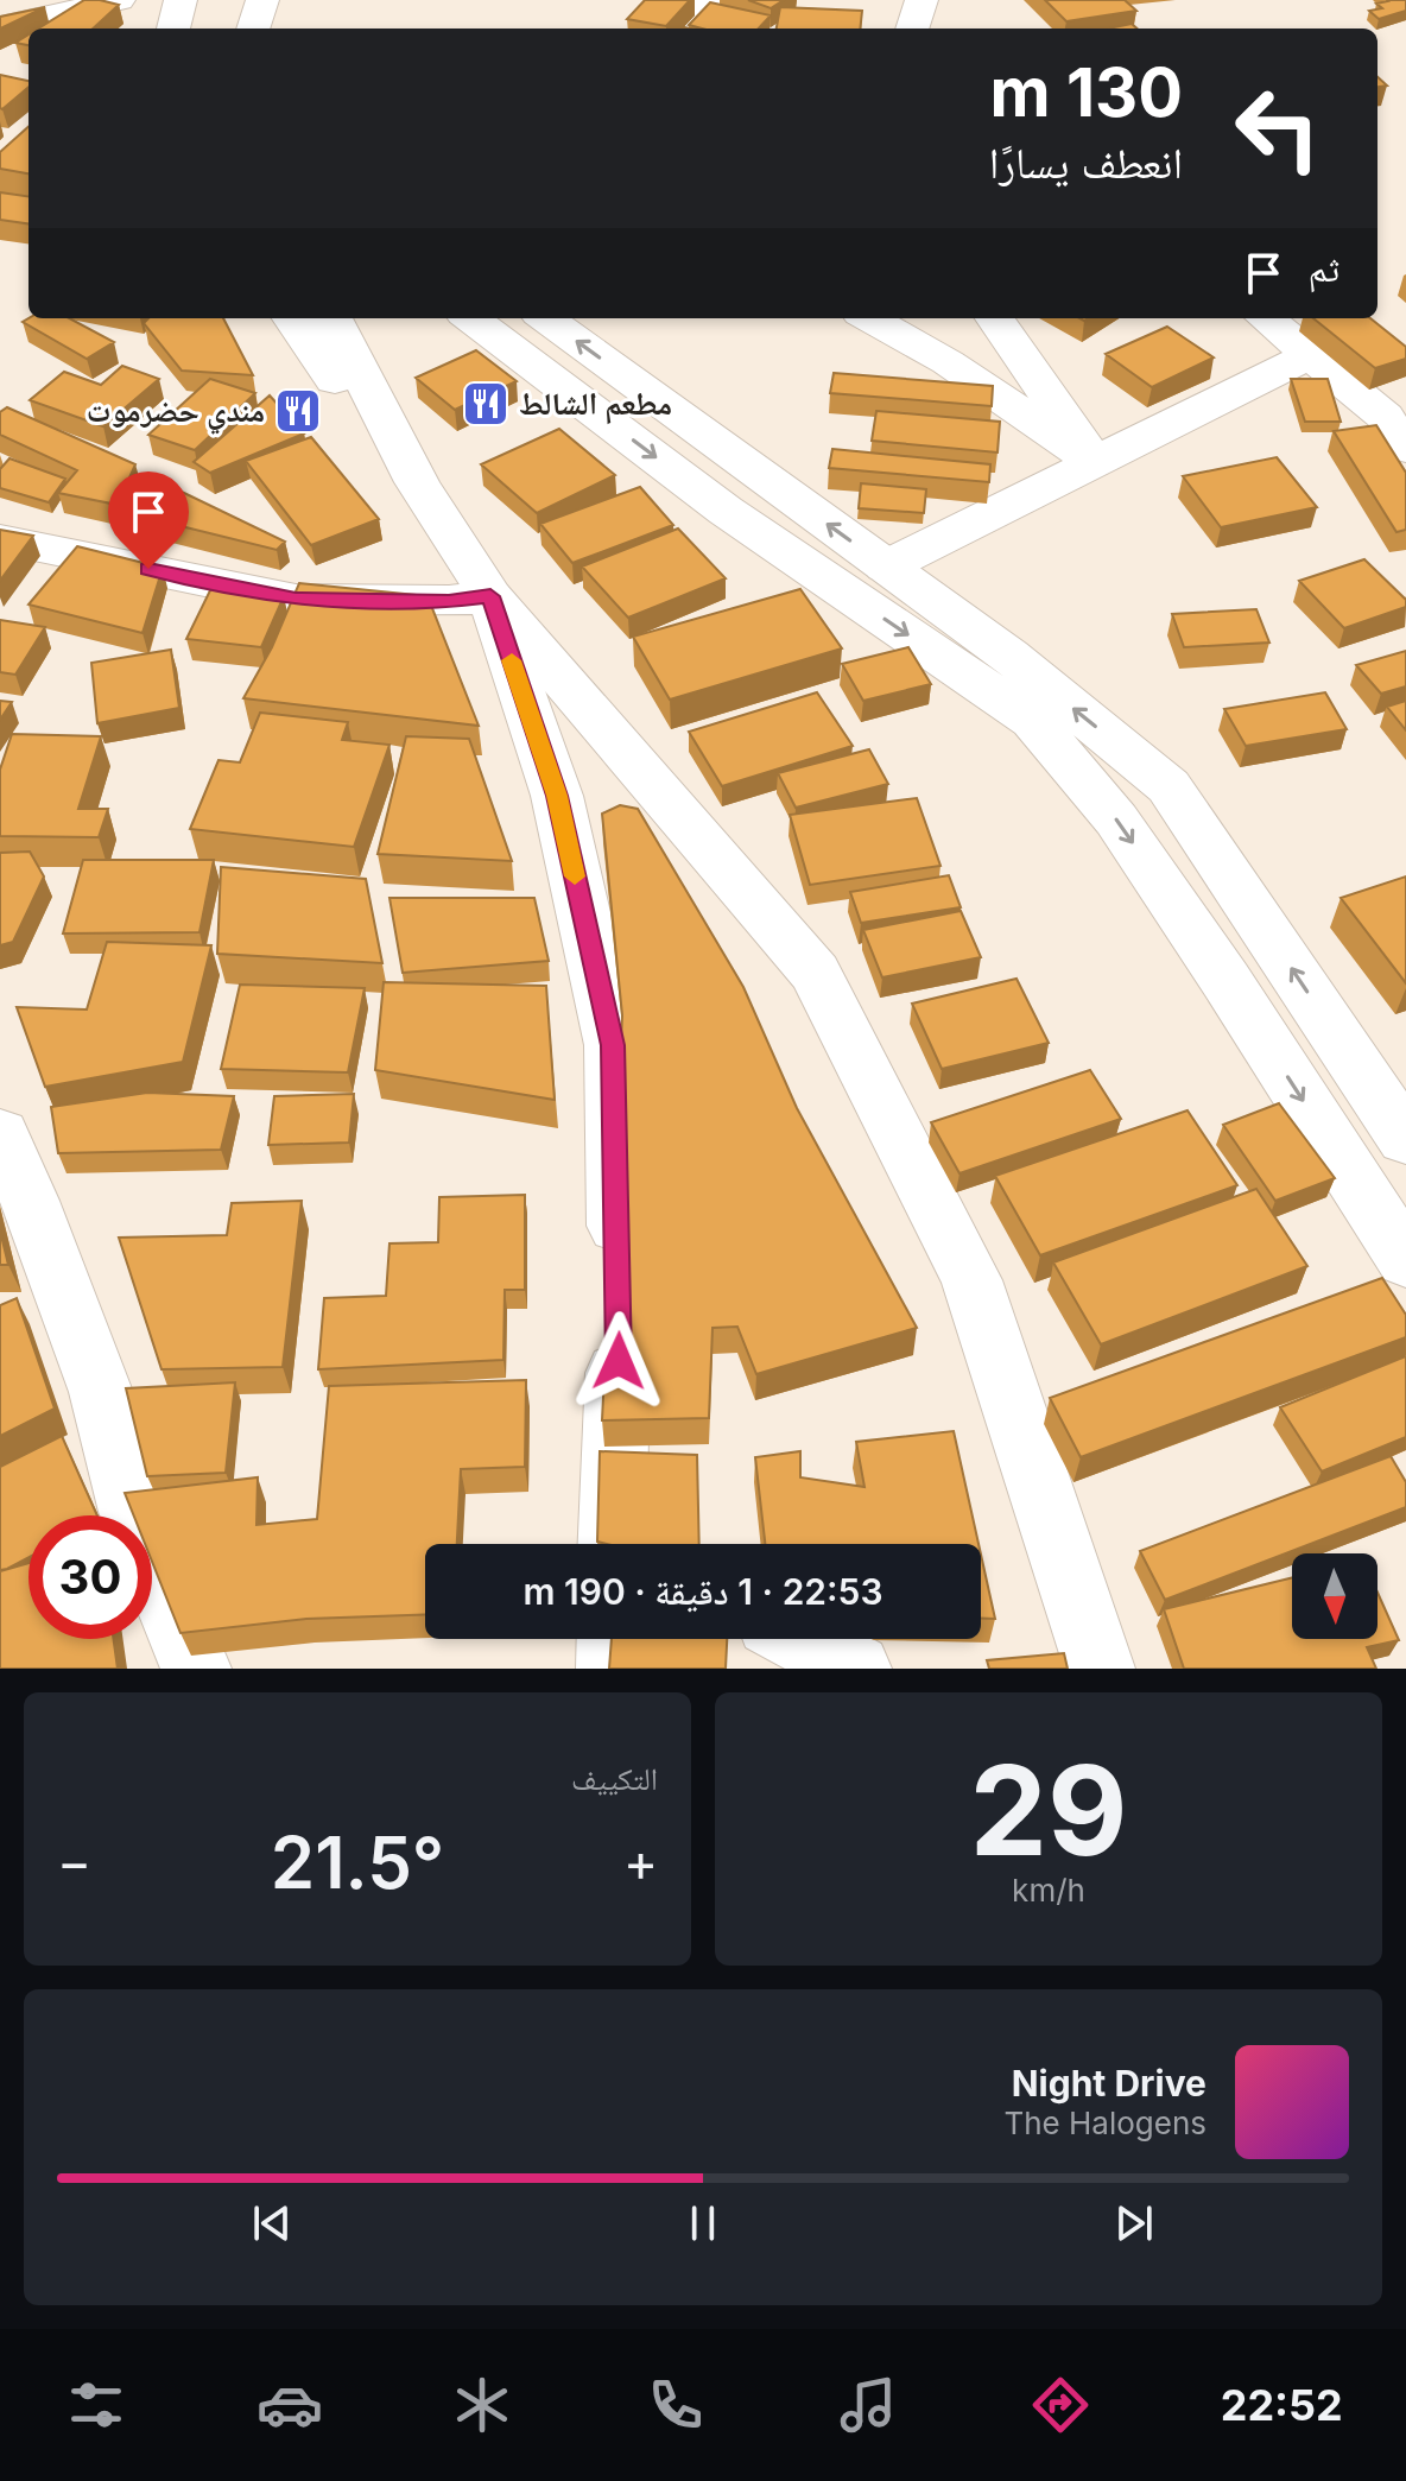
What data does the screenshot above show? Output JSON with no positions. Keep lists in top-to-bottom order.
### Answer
{
  "places": {
    "restaurant": ["مطعم الشالط", "مندي حضرموت"]
  },
  "north": "bottom",
  "page": {
    "turn": ["130 m", "انعطف يسارًا"],
    "then": "ثم",
    "limit": "30",
    "trip": "22:53 · 1 دقيقة · 190 m",
    "tile": [
      ["29", "km/h"],
      "التكييف"
    ],
    "heat": ["−", "21.5°", "+"],
    "song": ["Night Drive", "The Halogens"],
    "tabs": "22:52"
  }
}
